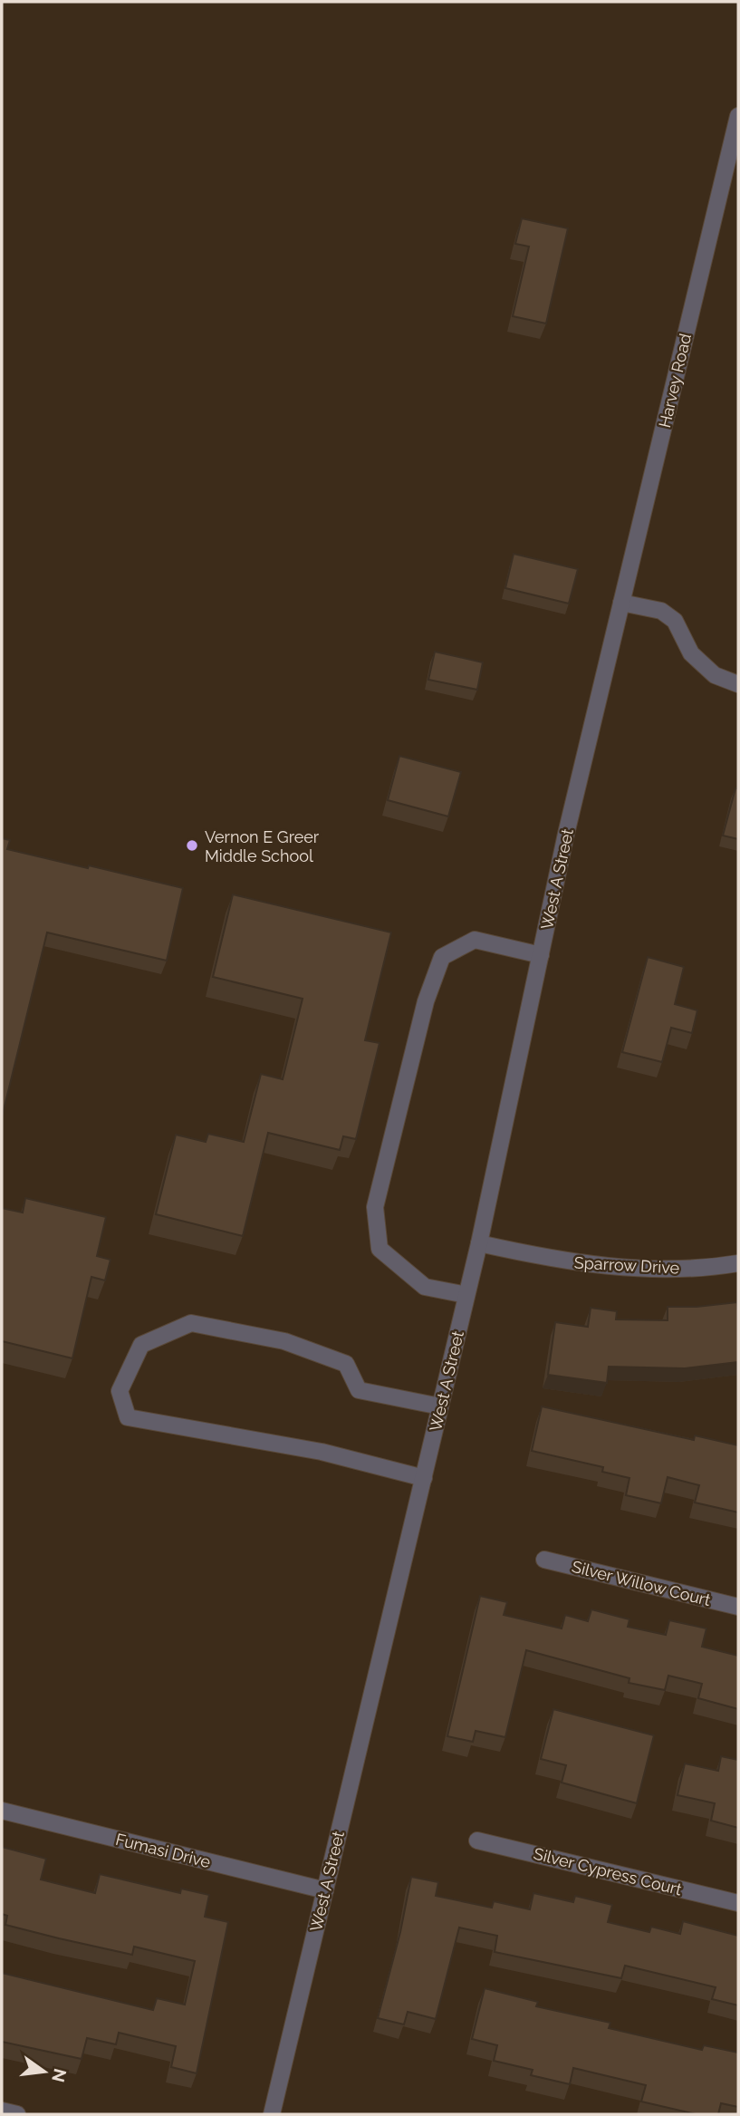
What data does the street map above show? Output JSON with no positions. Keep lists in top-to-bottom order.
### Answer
{
  "streets": {
    "street": [
      "Harvey Road",
      "West A Street",
      "Sparrow Drive",
      "Silver Willow Court",
      "Fumasi Drive",
      "Silver Cypress Court"
    ]
  },
  "crossings": [
    ["Harvey Road", "West A Street"],
    ["West A Street", "Sparrow Drive"],
    ["West A Street", "Fumasi Drive"]
  ],
  "places": ["Vernon E Greer Middle School"],
  "north": "right"
}
